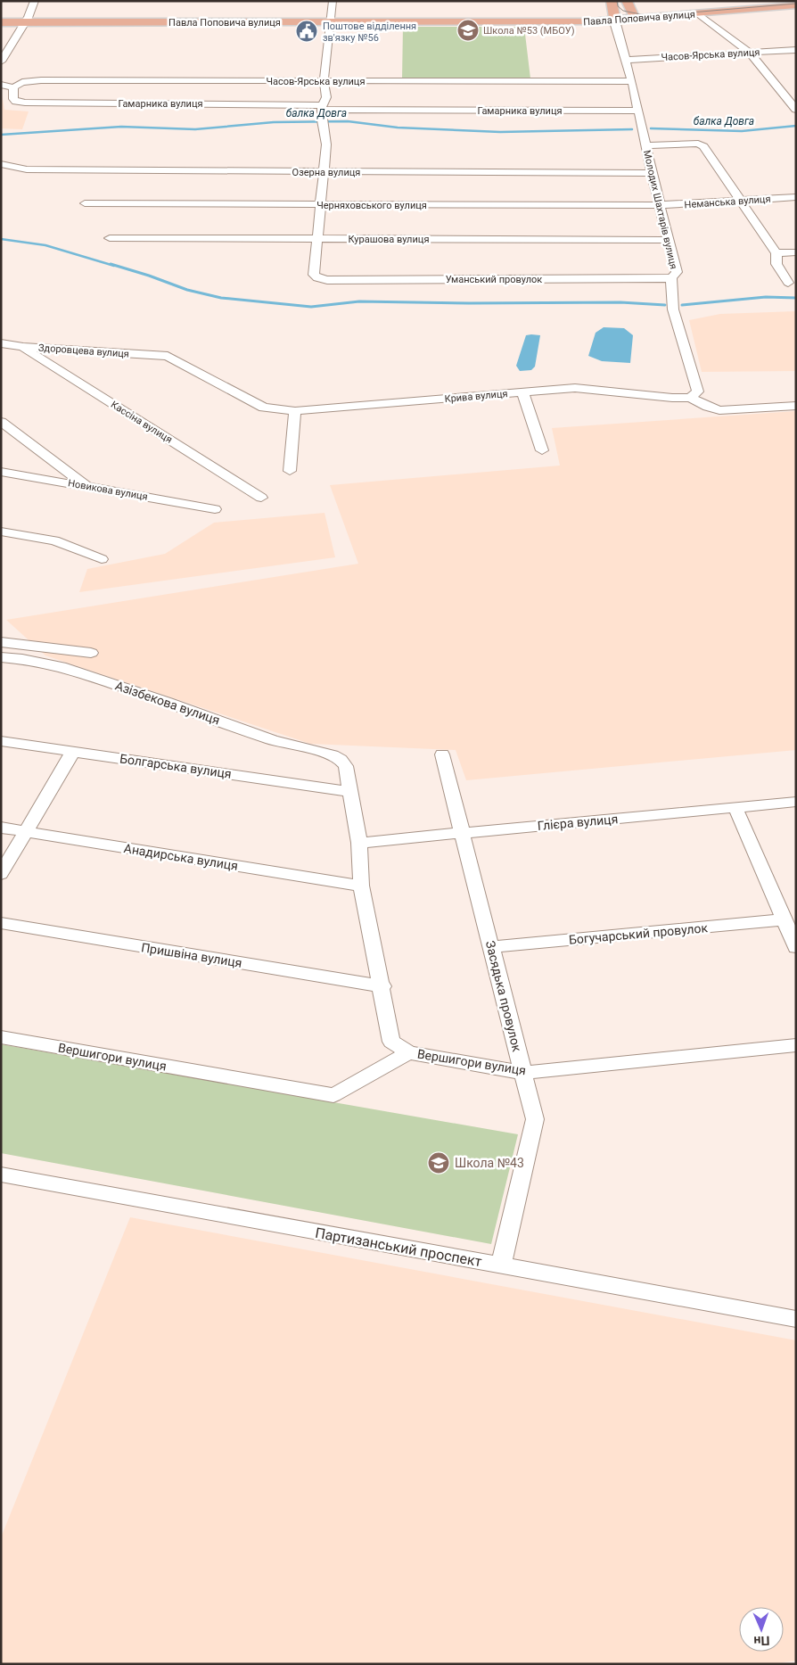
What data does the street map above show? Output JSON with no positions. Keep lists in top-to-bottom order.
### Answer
{
  "streets": {
    "main road": ["Павла Поповича вулиця", "Молодих Шахтарів вулиця"],
    "street": [
      "Часов-Ярська вулиця",
      "Гамарника вулиця",
      "Озерна вулиця",
      "Неманська вулиця",
      "Черняховського вулиця",
      "Курашова вулиця",
      "Уманський провулок",
      "Здоровцева вулиця",
      "Крива вулиця",
      "Кассіна вулиця",
      "Новикова вулиця",
      "Азізбекова вулиця",
      "Болгарська вулиця",
      "Глієра вулиця",
      "Анадирська вулиця",
      "Богучарський провулок",
      "Пришвіна вулиця",
      "Засядька провулок",
      "Вершигори вулиця",
      "Партизанський проспект"
    ]
  },
  "crossings": [
    ["Павла Поповича вулиця", "Молодих Шахтарів вулиця"],
    ["Часов-Ярська вулиця", "Гамарника вулиця"],
    ["Часов-Ярська вулиця", "Молодих Шахтарів вулиця"],
    ["Гамарника вулиця", "Молодих Шахтарів вулиця"],
    ["Озерна вулиця", "Молодих Шахтарів вулиця"],
    ["Неманська вулиця", "Черняховського вулиця"],
    ["Неманська вулиця", "Молодих Шахтарів вулиця"],
    ["Черняховського вулиця", "Молодих Шахтарів вулиця"],
    ["Молодих Шахтарів вулиця", "Курашова вулиця"],
    ["Молодих Шахтарів вулиця", "Уманський провулок"],
    ["Молодих Шахтарів вулиця", "Крива вулиця"],
    ["Курашова вулиця", "Уманський провулок"],
    ["Здоровцева вулиця", "Крива вулиця"],
    ["Здоровцева вулиця", "Кассіна вулиця"],
    ["Азізбекова вулиця", "Болгарська вулиця"],
    ["Глієра вулиця", "Засядька провулок"],
    ["Богучарський провулок", "Засядька провулок"],
    ["Засядька провулок", "Вершигори вулиця"],
    ["Засядька провулок", "Партизанський проспект"]
  ],
  "water": ["балка Довга"],
  "places": {
    "school or university": ["Школа №53 (МБОУ)", "Школа №43"],
    "public building": ["Поштове відділення зв'язку №56"]
  },
  "north": "bottom"
}
